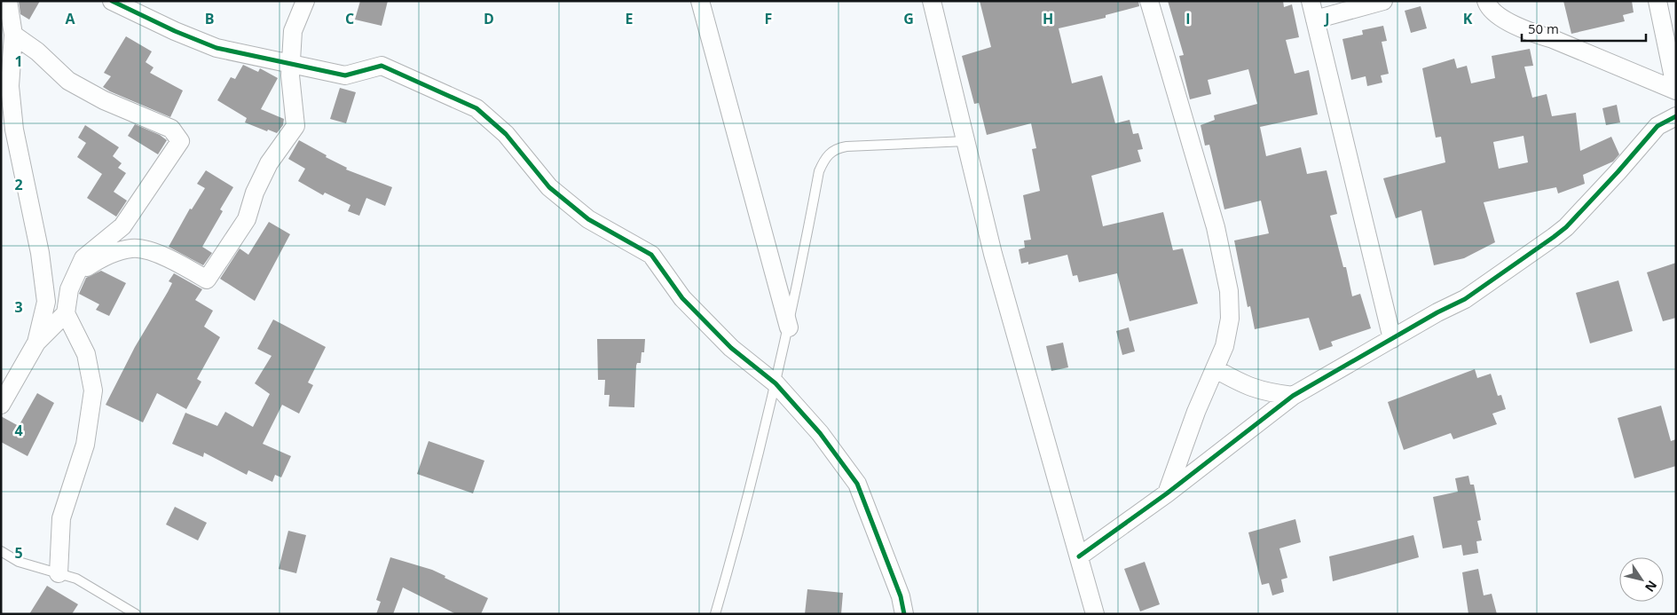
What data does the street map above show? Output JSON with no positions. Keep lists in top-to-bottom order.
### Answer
{
  "scale_bar": "50 m",
  "north": "bottom right",
  "grid": {
    "columns": [
      "A",
      "B",
      "C",
      "D",
      "E",
      "F",
      "G",
      "H",
      "I",
      "J",
      "K"
    ],
    "rows": [
      "1",
      "2",
      "3",
      "4",
      "5"
    ]
  }
}
